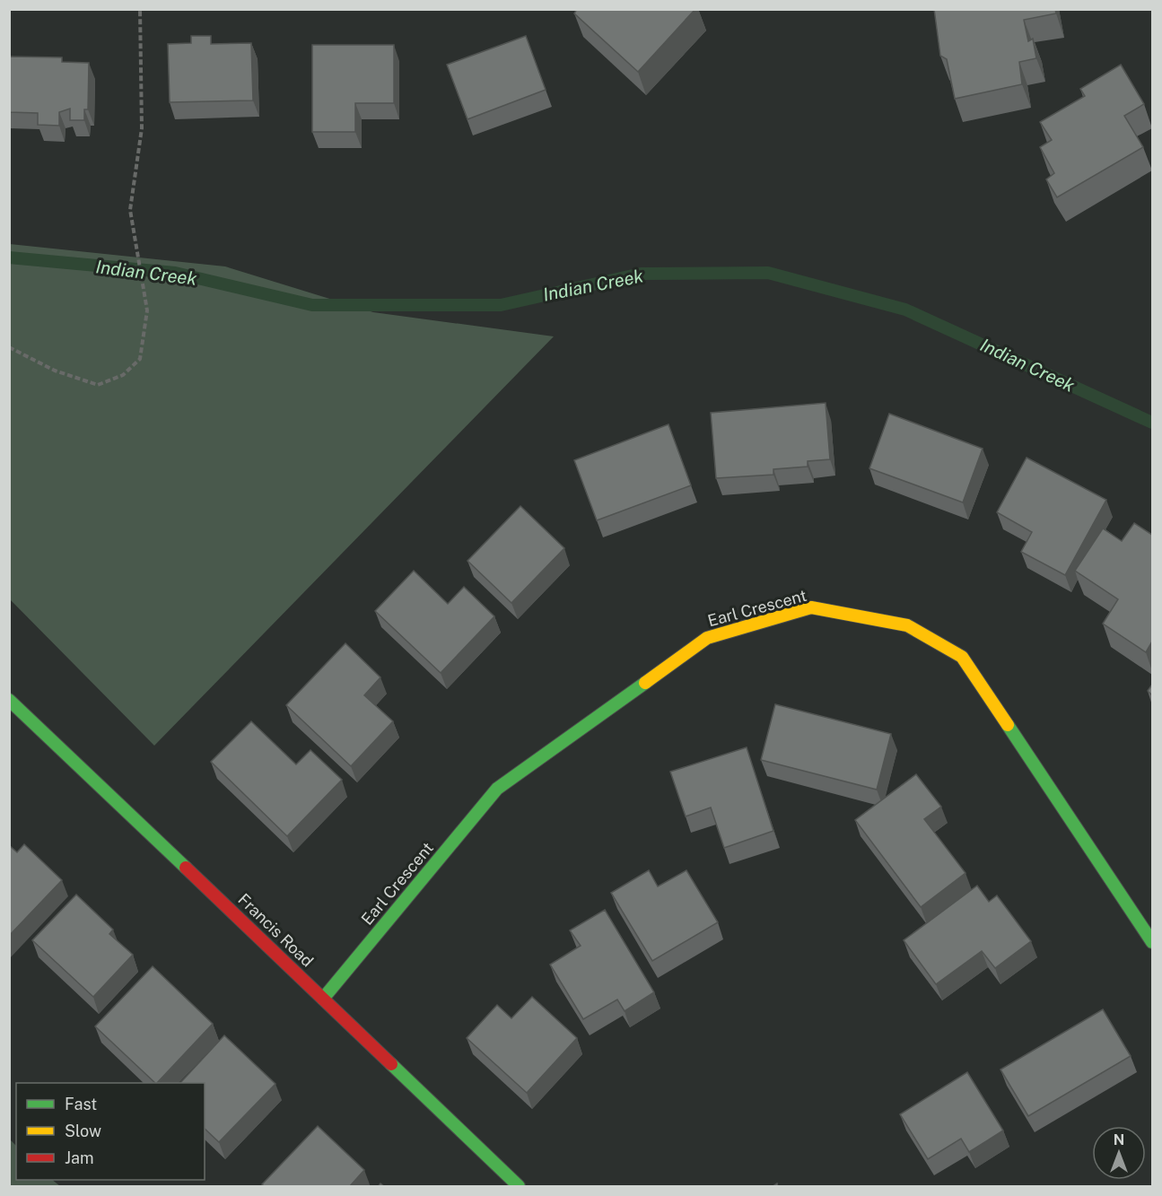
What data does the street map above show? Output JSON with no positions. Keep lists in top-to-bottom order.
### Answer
{
  "streets": {
    "street": ["Earl Crescent", "Francis Road"]
  },
  "crossings": [
    ["Earl Crescent", "Francis Road"]
  ],
  "water": ["Indian Creek"],
  "legend": ["Fast", "Slow", "Jam"],
  "north": "top"
}
